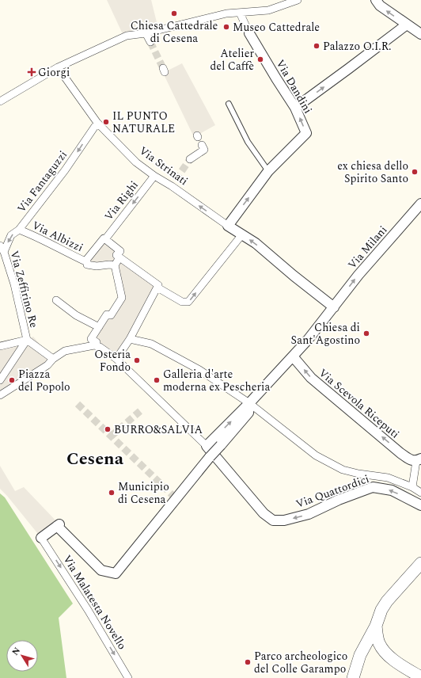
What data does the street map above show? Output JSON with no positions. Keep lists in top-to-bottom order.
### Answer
{
  "streets": {
    "street": [
      "Via Dandini",
      "Via Strinati",
      "Via Fantaguzzi",
      "Via Righi",
      "Via Albizzi",
      "Via Milani",
      "Via Zeffirino Re",
      "Via Scevola Riceputi",
      "Via Quattordici",
      "Via Malatesta Novello"
    ]
  },
  "crossings": [
    ["Via Dandini", "Via Strinati"],
    ["Via Strinati", "Via Fantaguzzi"],
    ["Via Strinati", "Via Righi"],
    ["Via Strinati", "Via Milani"],
    ["Via Fantaguzzi", "Via Albizzi"],
    ["Via Fantaguzzi", "Via Zeffirino Re"],
    ["Via Righi", "Via Albizzi"],
    ["Via Milani", "Via Scevola Riceputi"],
    ["Via Milani", "Via Quattordici"]
  ],
  "one_way": [
    "Via Dandini",
    "Via Strinati",
    "Via Fantaguzzi",
    "Via Righi",
    "Via Milani",
    "Via Malatesta Novello"
  ],
  "districts": ["Cesena"],
  "places": {
    "other": [
      "Chiesa Cattedrale di Cesena",
      "Museo Cattedrale",
      "Palazzo O.I.R.",
      "Atelier del Caffè",
      "IL PUNTO NATURALE",
      "ex chiesa dello Spirito Santo",
      "Chiesa di Sant'Agostino",
      "Osteria Fondo",
      "Piazza del Popolo",
      "Galleria d'arte moderna ex Pescheria",
      "BURRO&SALVIA",
      "Municipio di Cesena",
      "Parco archeologico del Colle Garampo"
    ],
    "health": ["Giorgi"]
  },
  "north": "top left"
}
